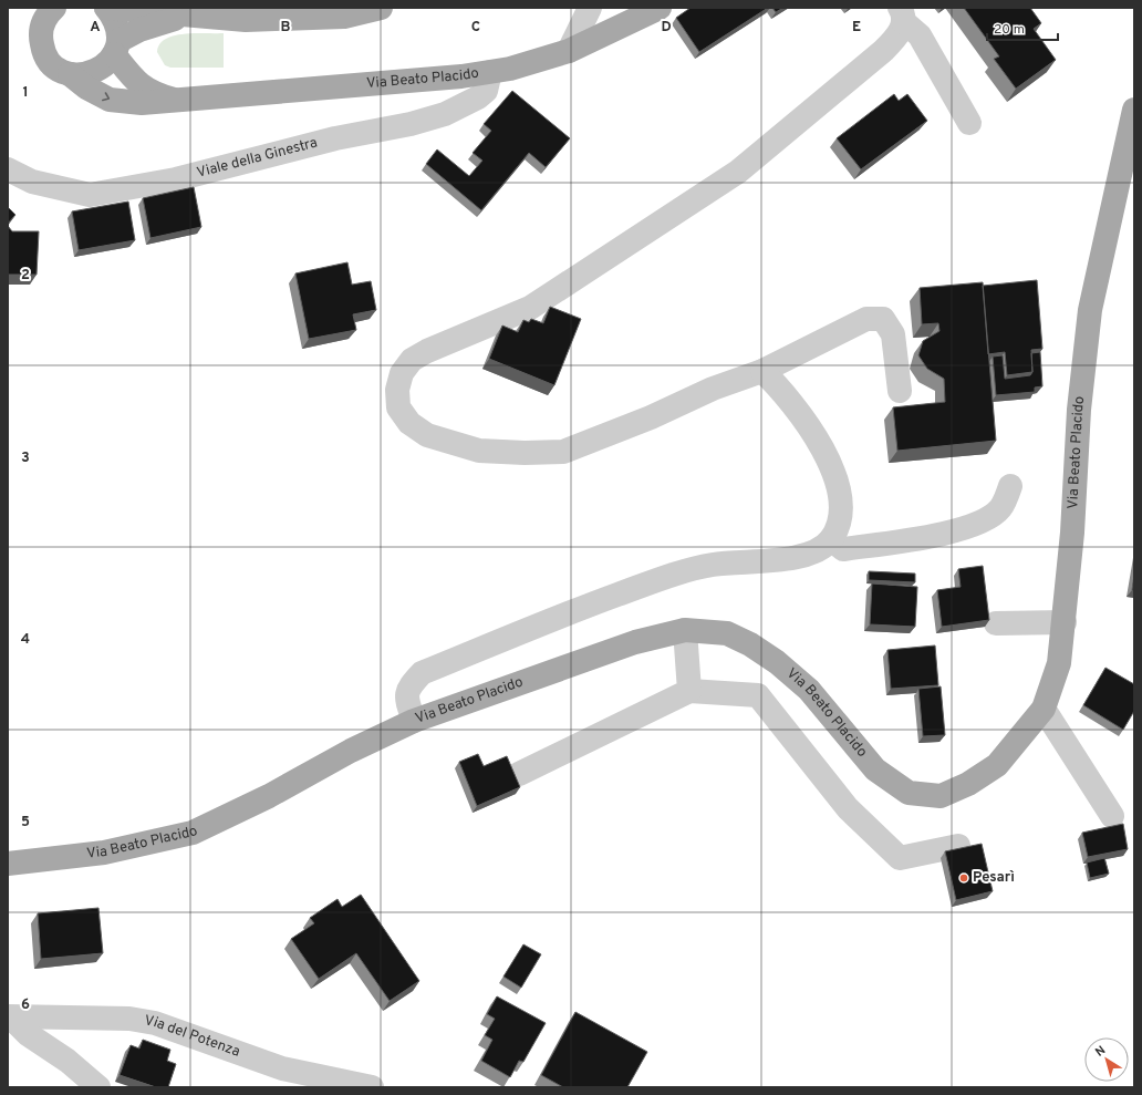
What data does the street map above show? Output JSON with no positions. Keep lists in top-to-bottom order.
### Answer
{
  "streets": {
    "main road": ["Via Beato Placido"],
    "street": ["Viale della Ginestra", "Via del Potenza"]
  },
  "crossings": [
    ["Via Beato Placido", "Viale della Ginestra"]
  ],
  "places": ["Pesarì"],
  "scale_bar": "20 m",
  "north": "top left",
  "grid": {
    "columns": [
      "A",
      "B",
      "C",
      "D",
      "E"
    ],
    "rows": [
      "1",
      "2",
      "3",
      "4",
      "5",
      "6"
    ]
  }
}
